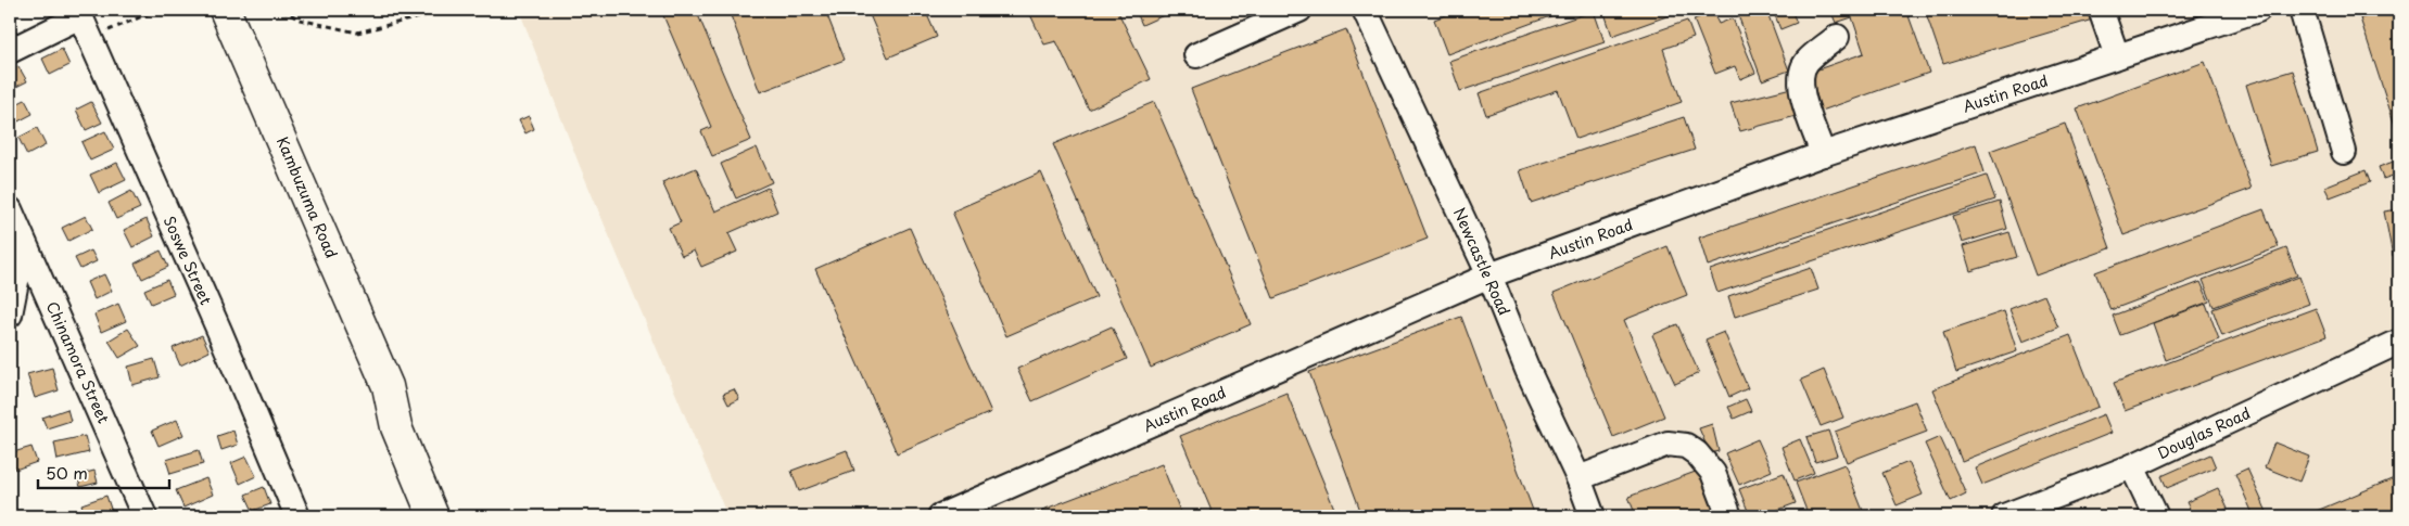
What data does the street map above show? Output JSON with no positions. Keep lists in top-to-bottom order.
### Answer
{
  "streets": {
    "main road": ["Kambuzuma Road"],
    "street": [
      "Austin Road",
      "Soswe Street",
      "Newcastle Road",
      "Chinamora Street",
      "Douglas Road"
    ]
  },
  "crossings": [
    ["Austin Road", "Newcastle Road"]
  ],
  "scale_bar": "50 m"
}
